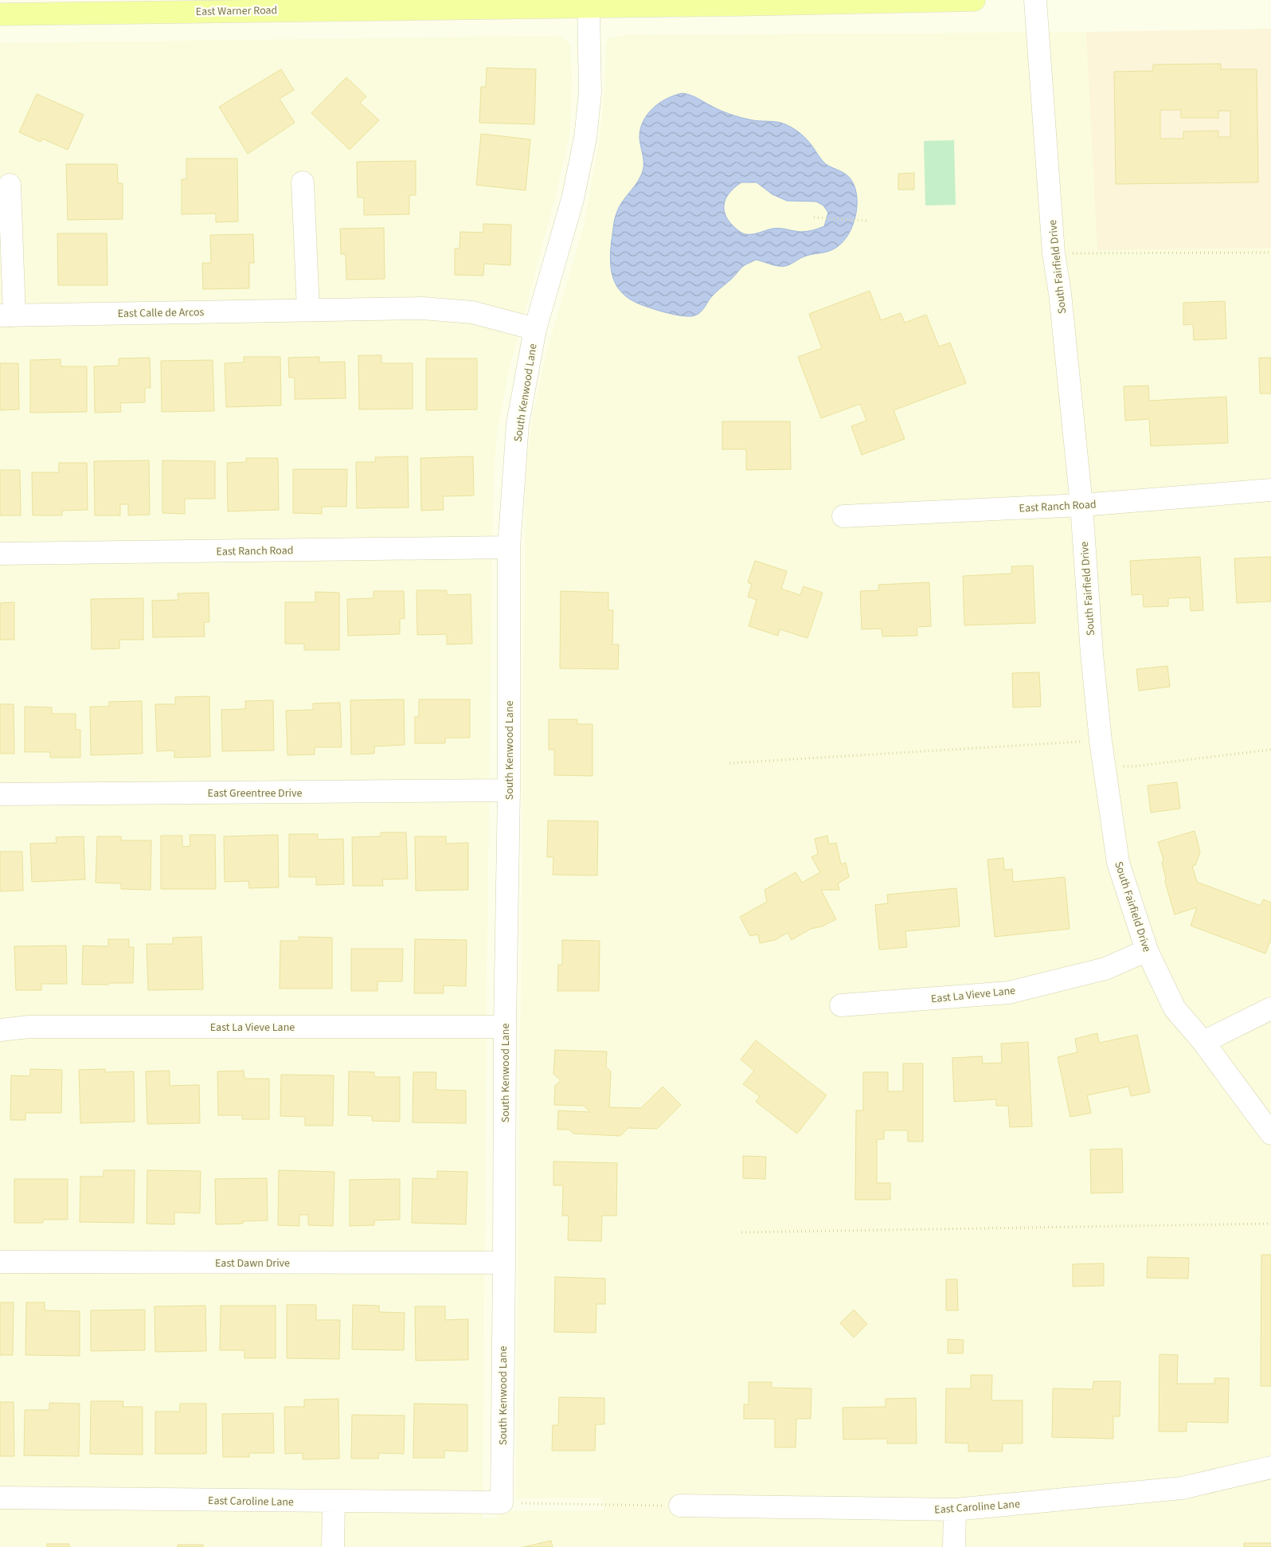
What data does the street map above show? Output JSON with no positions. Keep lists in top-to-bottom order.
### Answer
{
  "streets": {
    "main road": ["East Warner Road"],
    "street": [
      "South Fairfield Drive",
      "East Calle de Arcos",
      "South Kenwood Lane",
      "East Ranch Road",
      "East Greentree Drive",
      "East La Vieve Lane",
      "East Dawn Drive",
      "East Caroline Lane"
    ]
  },
  "crossings": [
    ["East Warner Road", "South Kenwood Lane"],
    ["South Fairfield Drive", "East Ranch Road"],
    ["South Fairfield Drive", "East La Vieve Lane"],
    ["East Calle de Arcos", "South Kenwood Lane"],
    ["South Kenwood Lane", "East Ranch Road"],
    ["South Kenwood Lane", "East Greentree Drive"],
    ["South Kenwood Lane", "East La Vieve Lane"],
    ["South Kenwood Lane", "East Dawn Drive"],
    ["South Kenwood Lane", "East Caroline Lane"]
  ]
}
